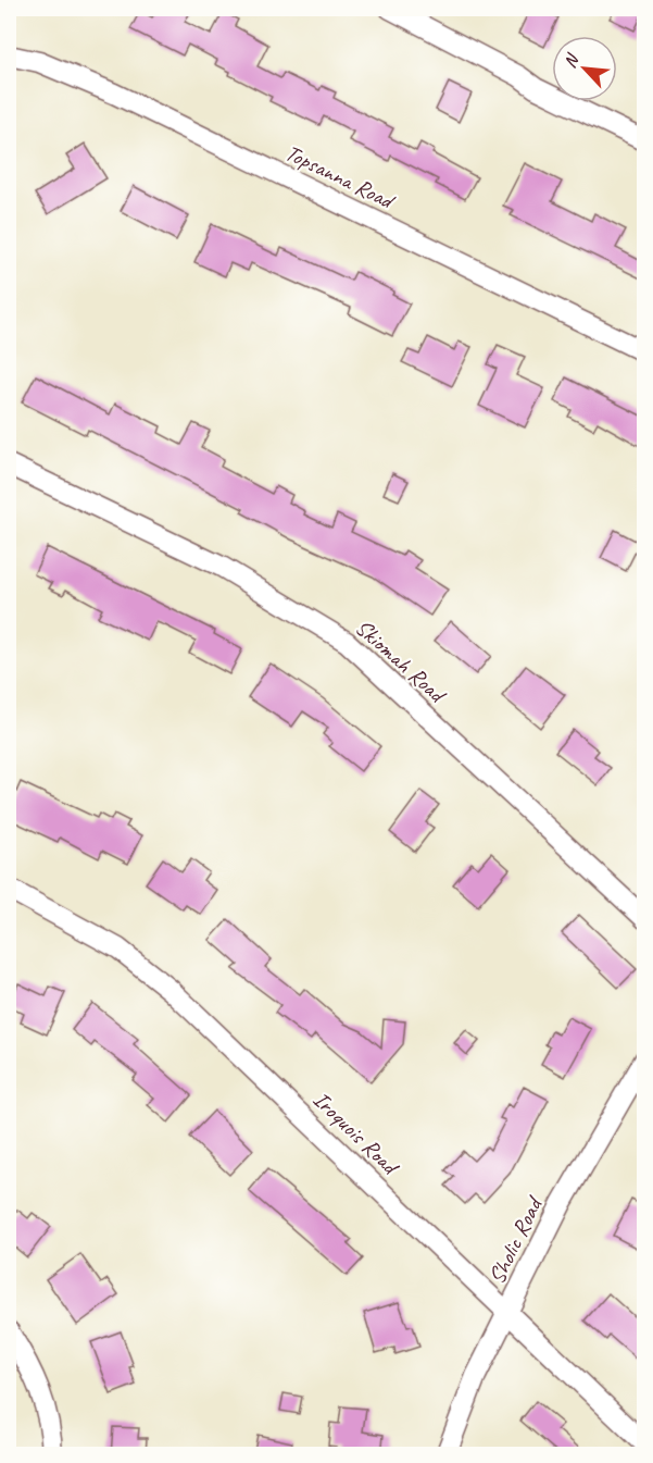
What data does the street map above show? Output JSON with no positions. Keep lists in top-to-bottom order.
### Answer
{
  "streets": {
    "street": [
      "Topsanna Road",
      "Skiomah Road",
      "Iroquois Road",
      "Sholic Road"
    ]
  },
  "crossings": [
    ["Iroquois Road", "Sholic Road"]
  ],
  "north": "top left"
}
